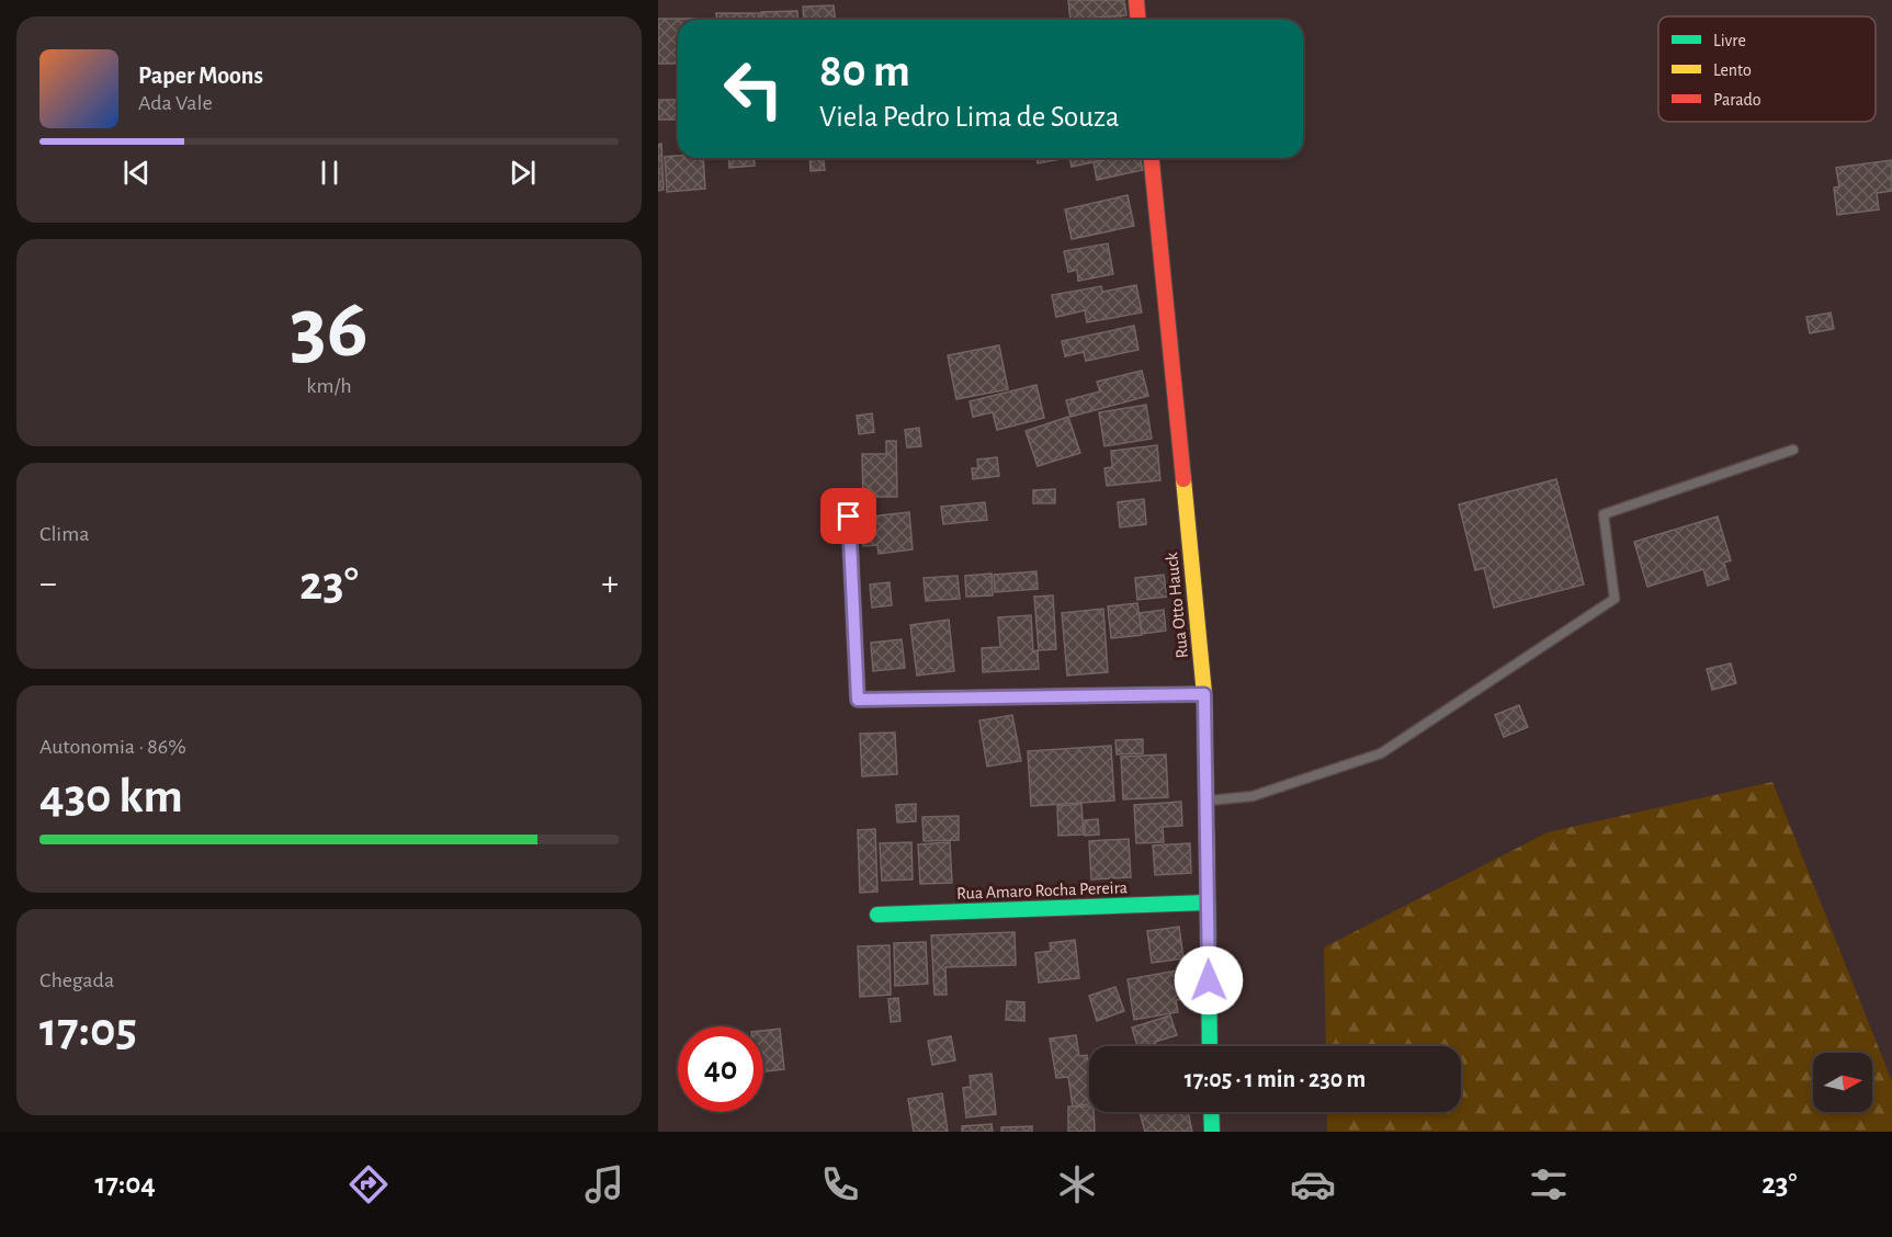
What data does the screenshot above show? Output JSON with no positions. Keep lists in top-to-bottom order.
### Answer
{
  "streets": {
    "street": ["Rua Otto Hauck", "Rua Amaro Rocha Pereira"]
  },
  "crossings": [
    ["Rua Otto Hauck", "Rua Amaro Rocha Pereira"]
  ],
  "legend": ["Livre", "Lento", "Parado"],
  "north": "right",
  "page": {
    "turn": ["80 m", "Viela Pedro Lima de Souza"],
    "song": ["Paper Moons", "Ada Vale"],
    "tile": [
      ["36", "km/h"],
      "Clima",
      ["Autonomia · 86%", "430 km"],
      ["Chegada", "17:05"]
    ],
    "heat": ["−", "23°", "+"],
    "limit": "40",
    "trip": "17:05 · 1 min · 230 m",
    "tabs": ["17:04", "23°"]
  }
}
